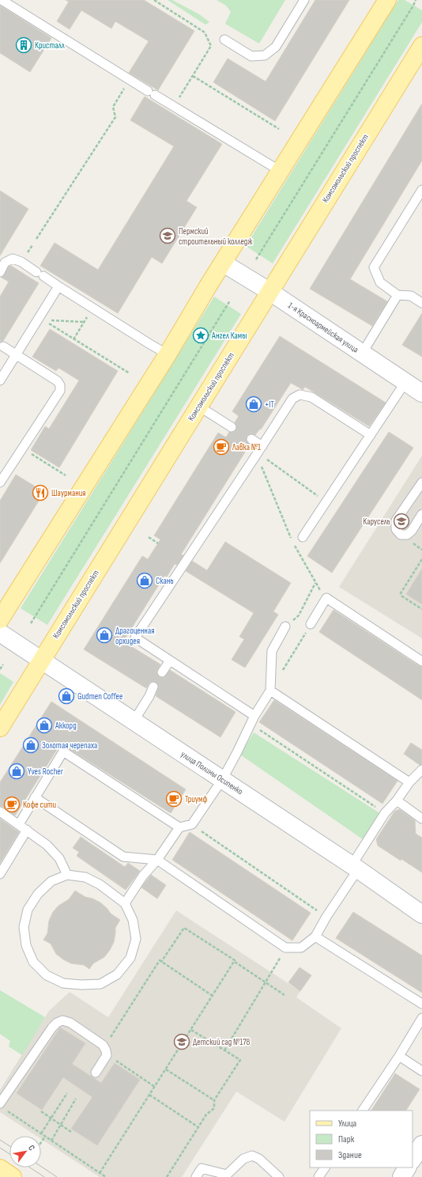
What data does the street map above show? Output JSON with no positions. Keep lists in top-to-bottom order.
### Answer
{
  "streets": {
    "main road": ["Комсомольский проспект"],
    "street": ["1-я Красноармейская улица", "улица Полины Осипенко"]
  },
  "crossings": [
    ["Комсомольский проспект", "1-я Красноармейская улица"],
    ["Комсомольский проспект", "улица Полины Осипенко"]
  ],
  "places": {
    "building": ["Кристалл"],
    "school or university": ["Пермский строительный колледж", "Карусель", "Детский сад №178"],
    "place": ["Ангел Камы"],
    "shop": [
      "+IT",
      "Скань",
      "Драгоценная орхидея",
      "Gudmen Coffee",
      "Аккорд",
      "Золотая черепаха",
      "Yves Rocher"
    ],
    "cafe": ["Лавка №1", "Триумф", "Кофе сити"],
    "restaurant": ["Шаурмания"]
  },
  "legend": ["Улица", "Парк", "Здание"],
  "north": "top right"
}
